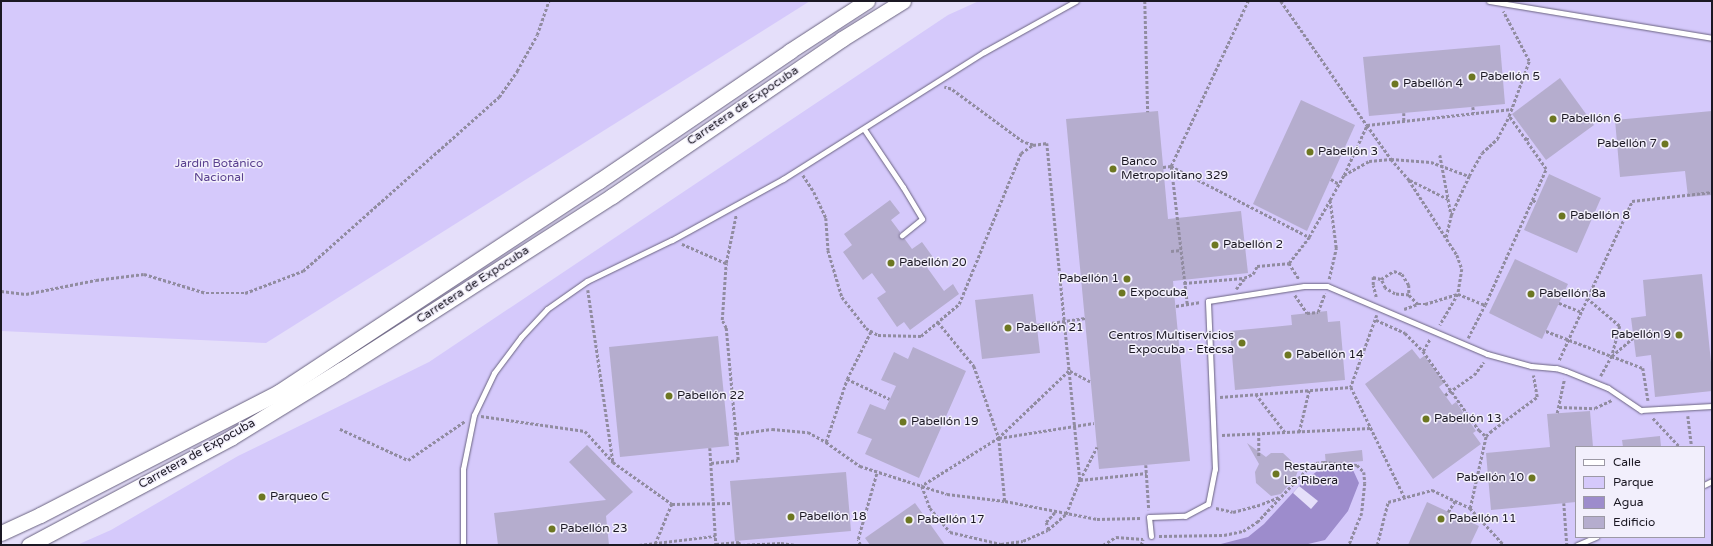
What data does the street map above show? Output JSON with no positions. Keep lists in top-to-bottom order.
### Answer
{
  "streets": {
    "main road": ["Carretera de Expocuba"]
  },
  "parks": ["Jardín Botánico Nacional"],
  "places": [
    "Pabellón 5",
    "Pabellón 4",
    "Pabellón 6",
    "Pabellón 7",
    "Pabellón 3",
    "Banco Metropolitano 329",
    "Pabellón 8",
    "Pabellón 2",
    "Pabellón 20",
    "Pabellón 1",
    "Expocuba",
    "Pabellón 8a",
    "Pabellón 21",
    "Pabellón 9",
    "Centros Multiservicios Expocuba - Etecsa",
    "Pabellón 14",
    "Pabellón 22",
    "Pabellón 13",
    "Pabellón 19",
    "Restaurante La Ribera",
    "Pabellón 10",
    "Parqueo C",
    "Pabellón 18",
    "Pabellón 11",
    "Pabellón 17",
    "Pabellón 23"
  ],
  "legend": [
    "Calle",
    "Parque",
    "Agua",
    "Edificio"
  ]
}
